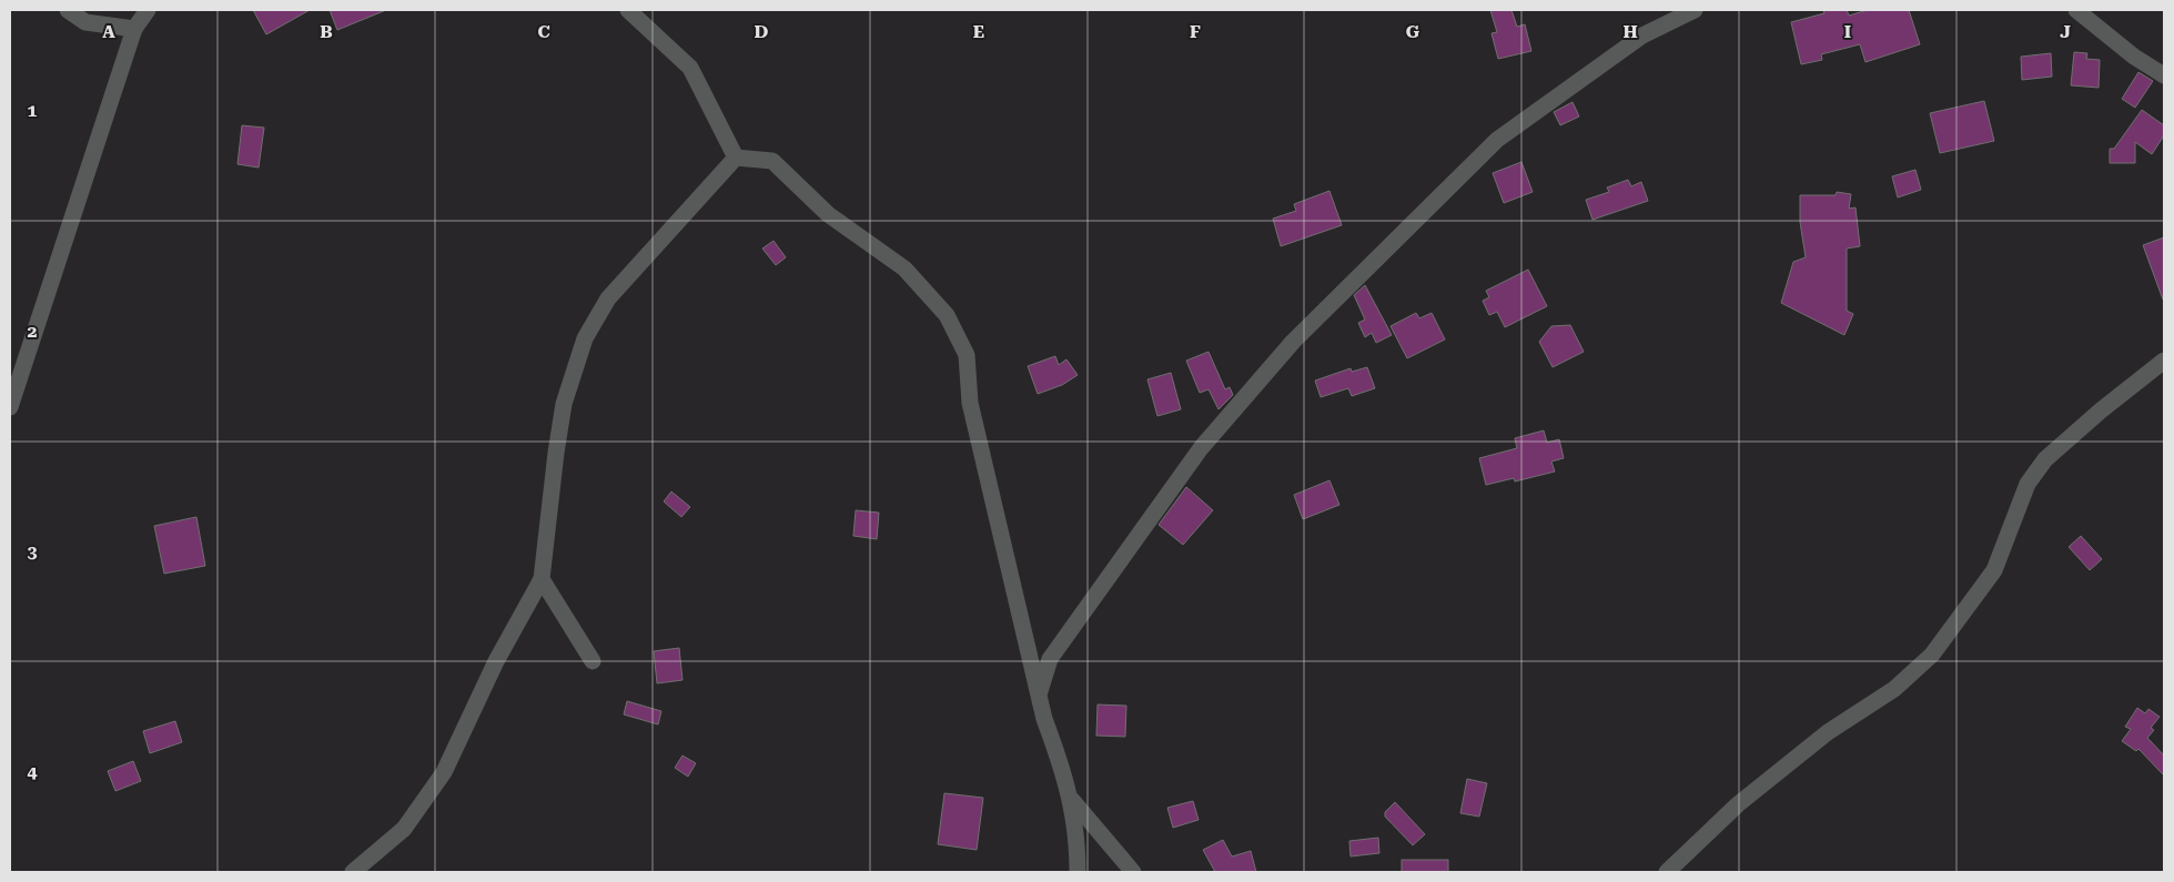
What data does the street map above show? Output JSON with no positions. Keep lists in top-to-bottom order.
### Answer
{
  "grid": {
    "columns": [
      "A",
      "B",
      "C",
      "D",
      "E",
      "F",
      "G",
      "H",
      "I",
      "J"
    ],
    "rows": [
      "1",
      "2",
      "3",
      "4"
    ]
  }
}
